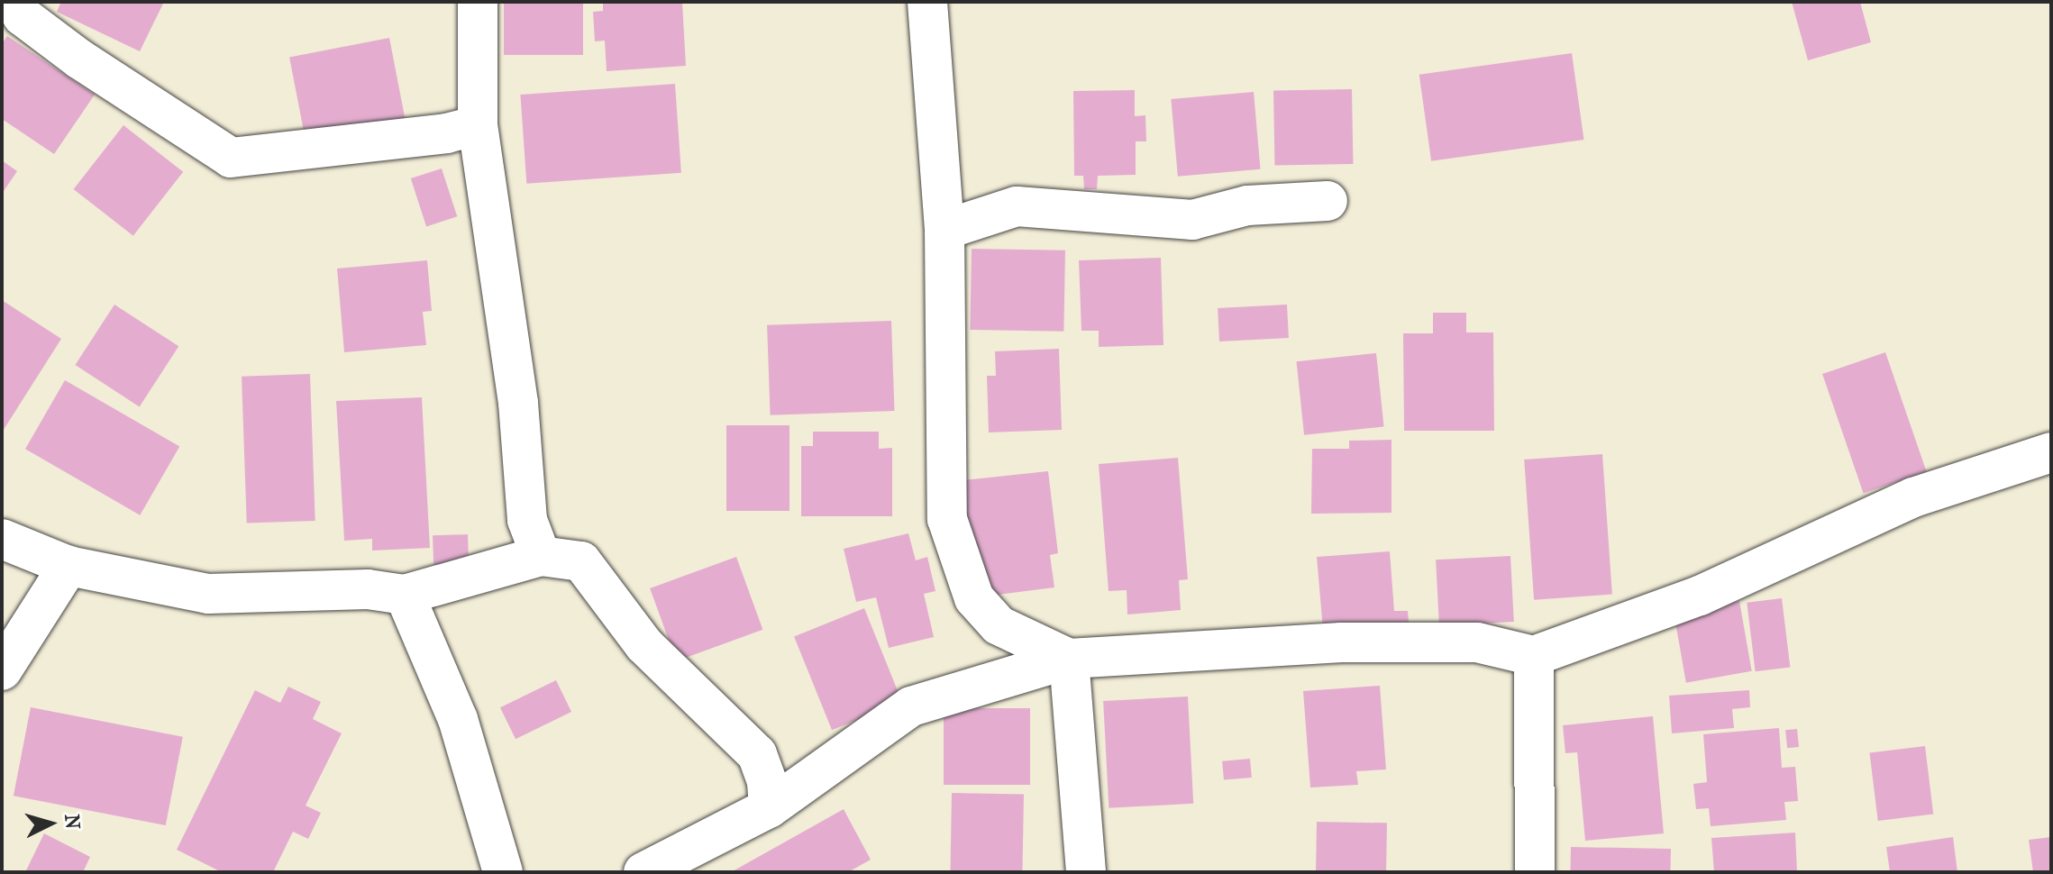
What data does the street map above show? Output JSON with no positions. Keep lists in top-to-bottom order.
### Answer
{
  "north": "right"
}
